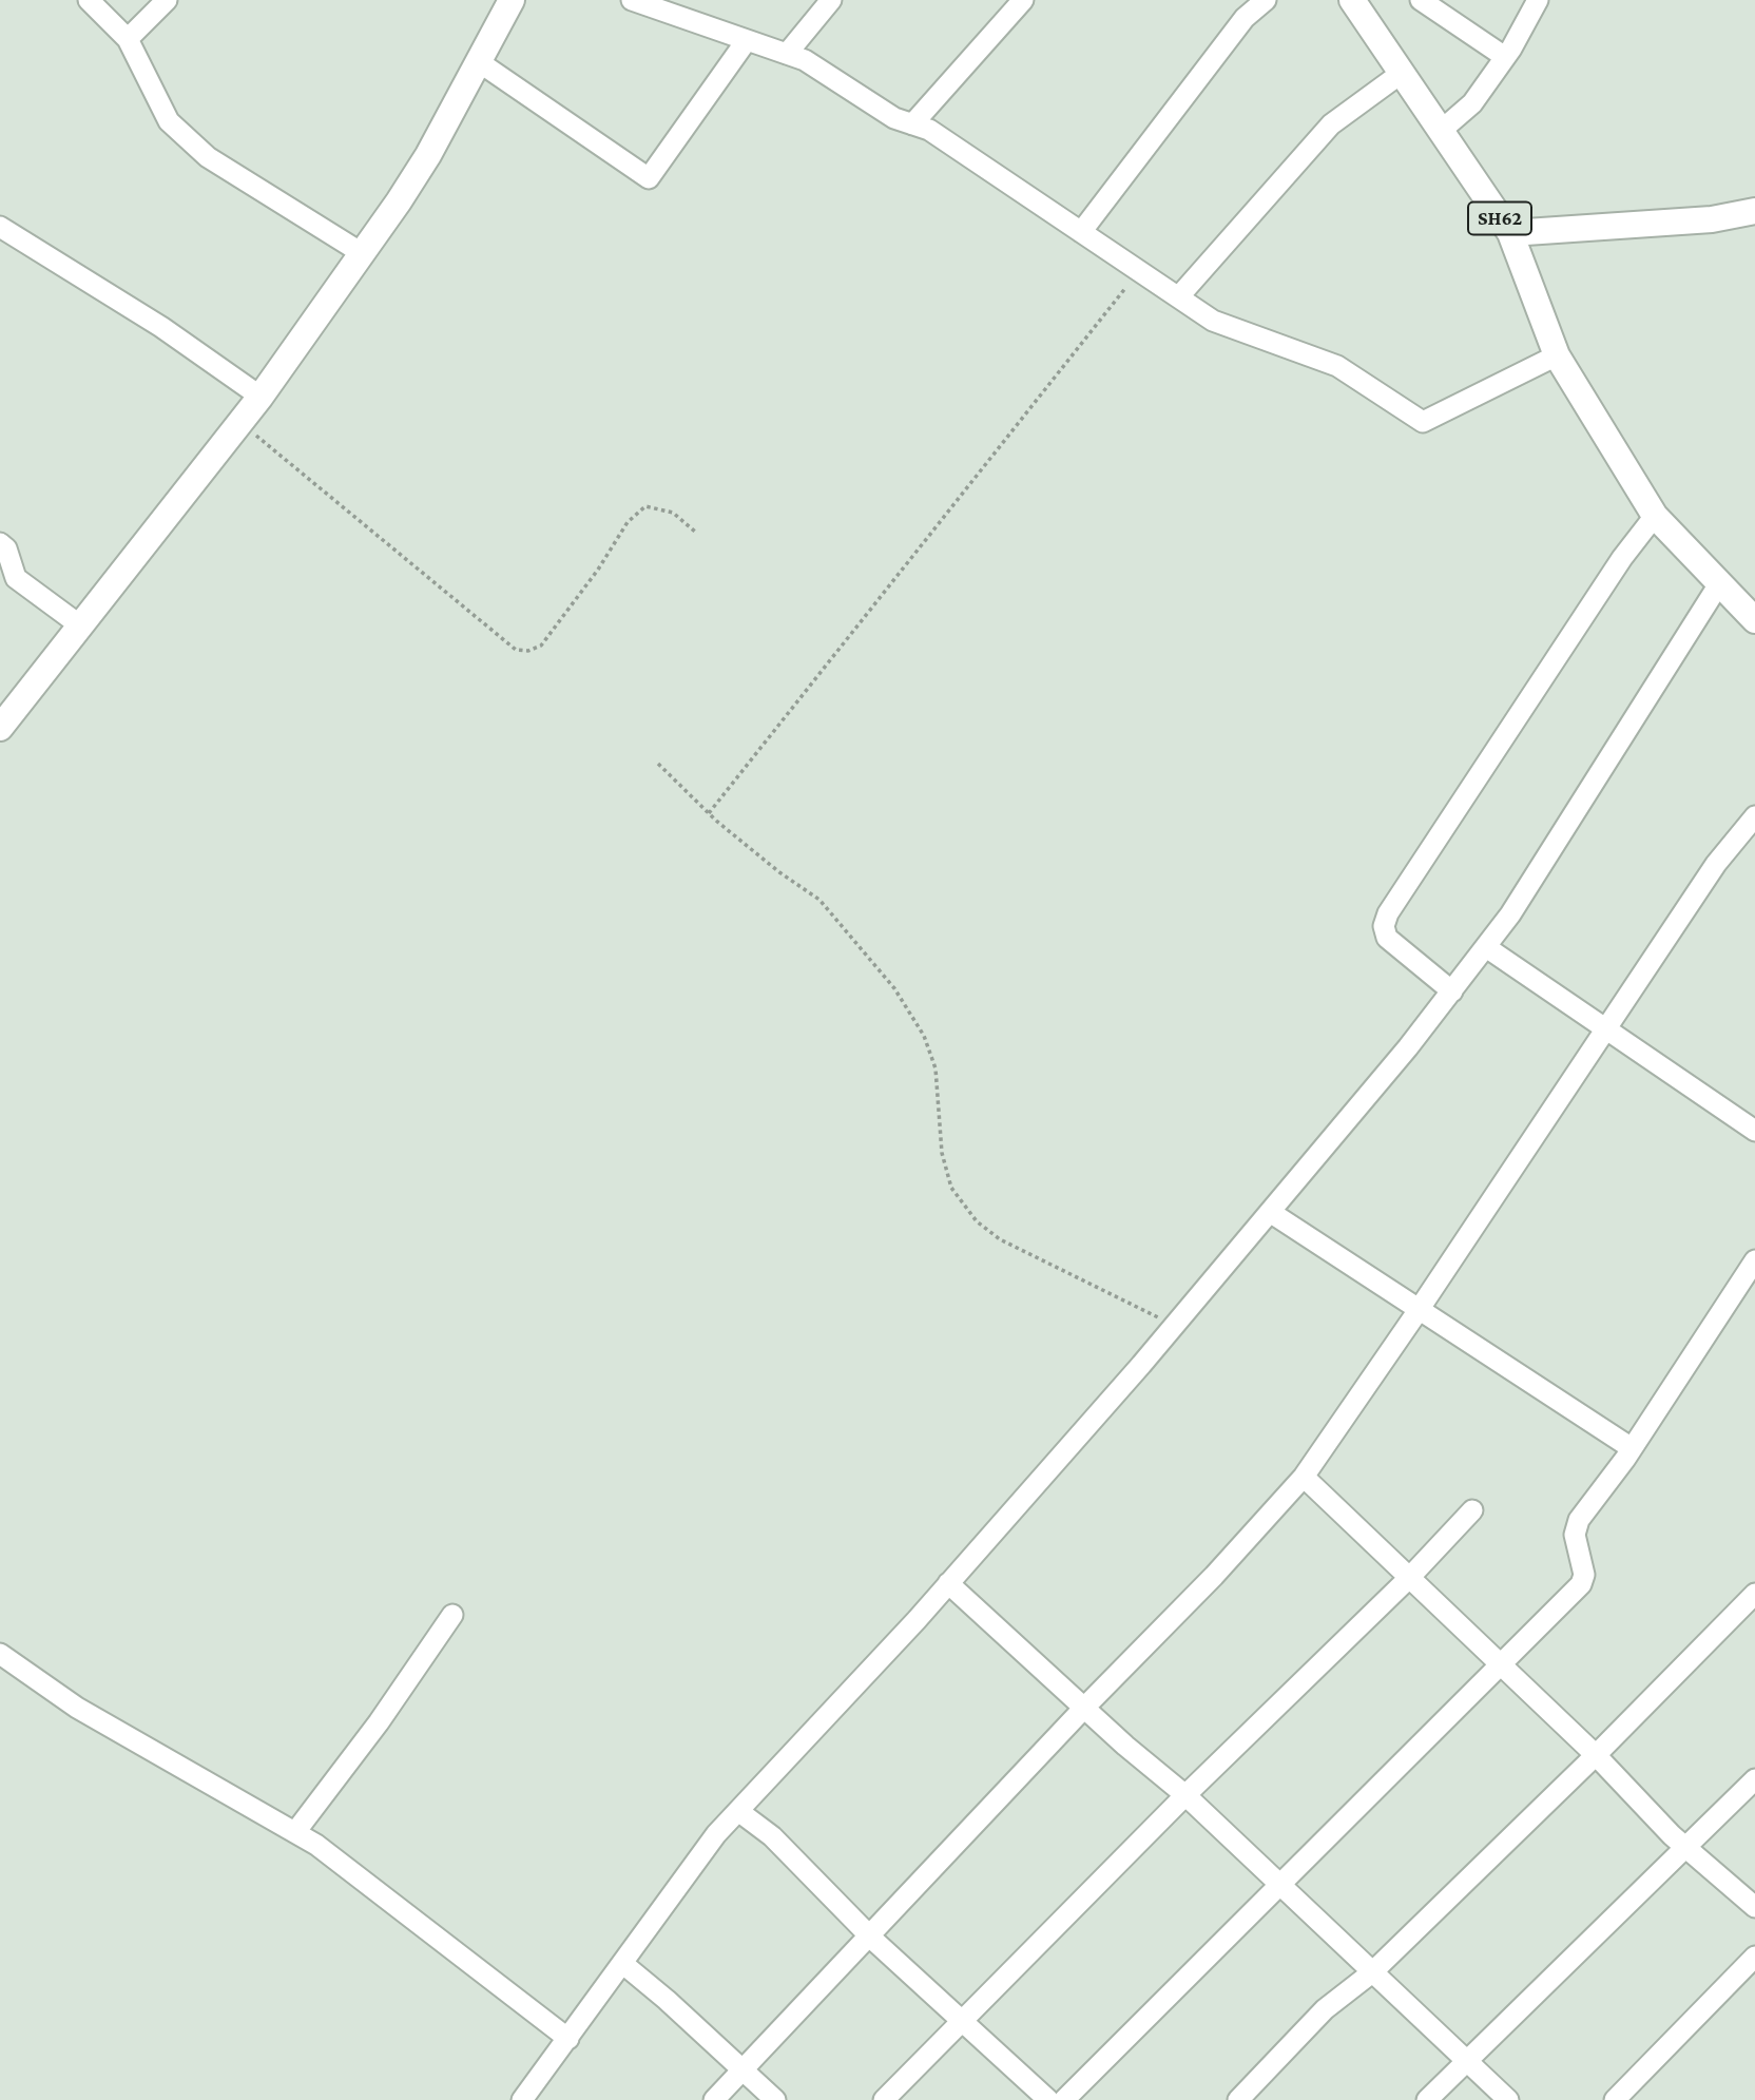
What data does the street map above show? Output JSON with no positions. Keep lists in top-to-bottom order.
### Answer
{
  "streets": {
    "main road": ["SH62"]
  }
}
